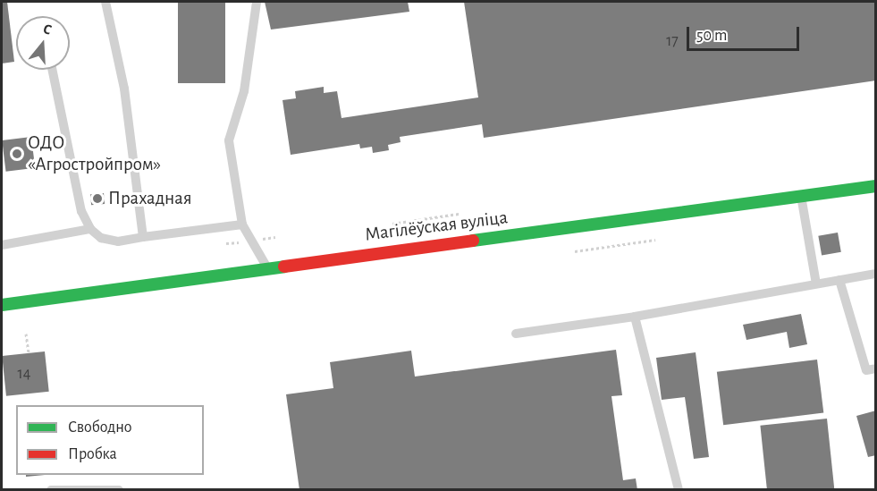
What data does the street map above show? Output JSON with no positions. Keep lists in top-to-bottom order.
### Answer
{
  "streets": {
    "street": ["Магілёўская вуліца"]
  },
  "places": ["ОДО «Агростройпром»", "Прахадная"],
  "house_numbers": ["17", "14"],
  "legend": ["Свободно", "Пробка"],
  "scale_bar": "50 m",
  "north": "top"
}
